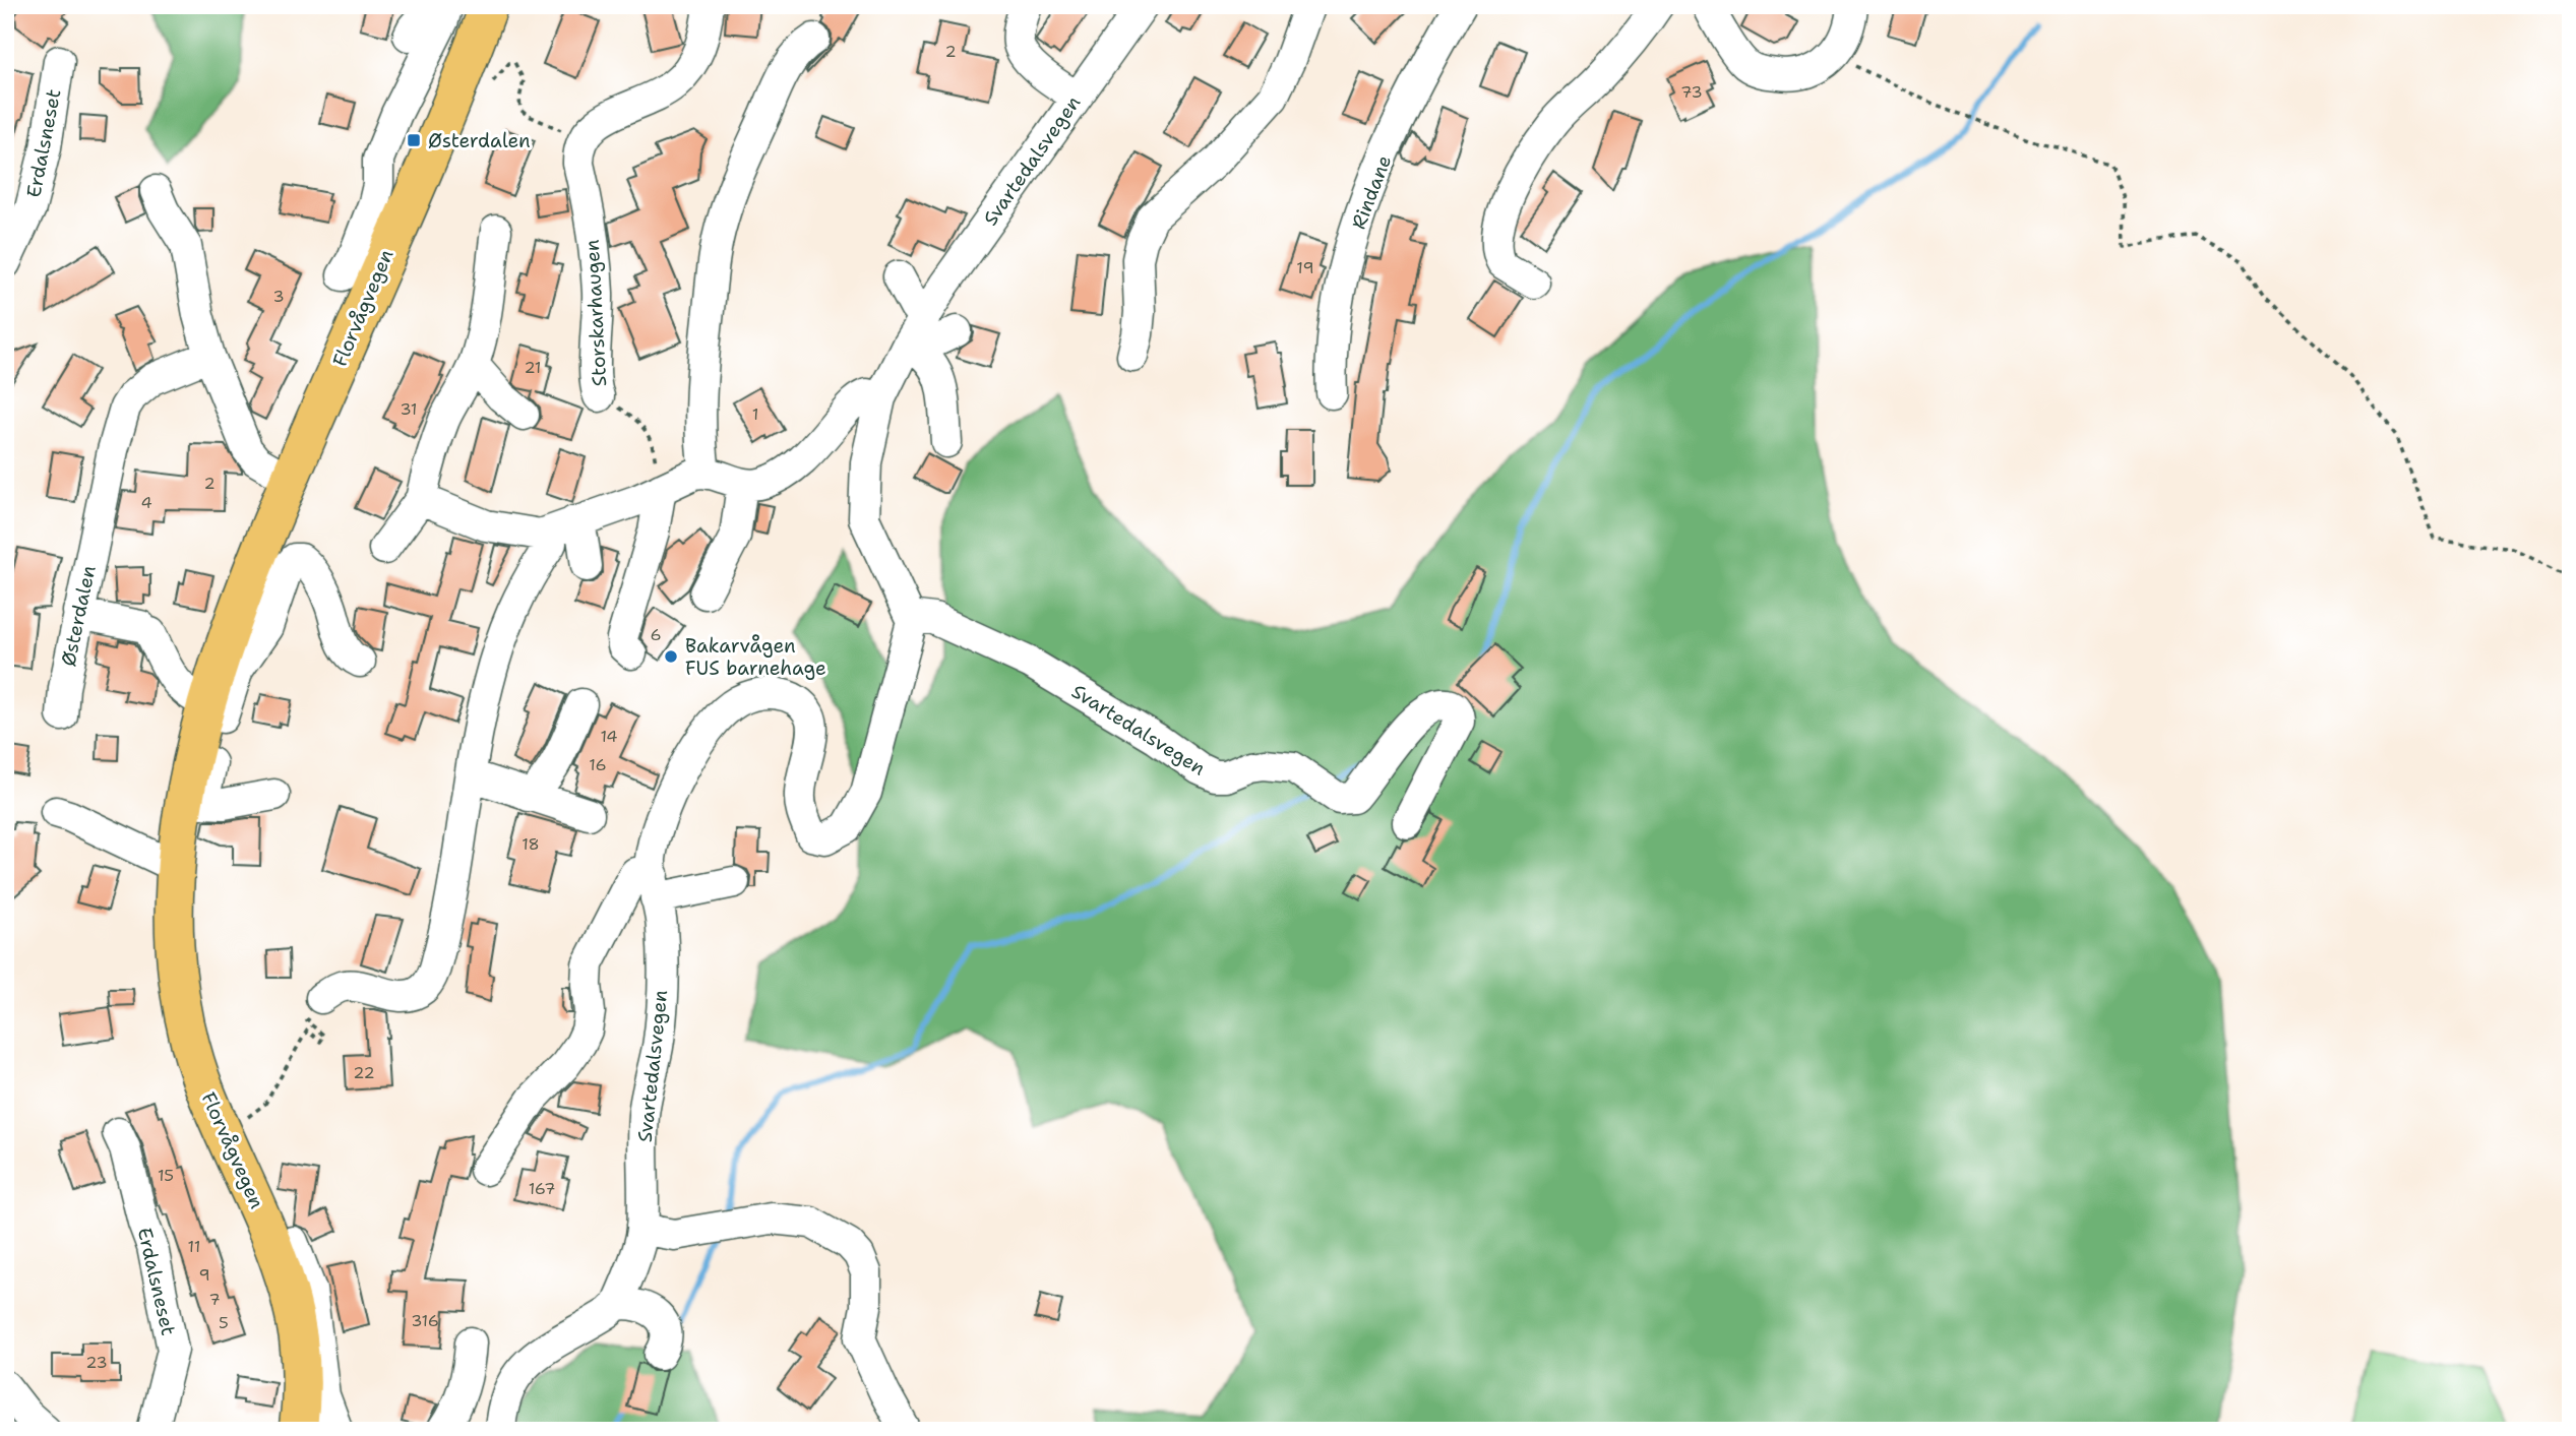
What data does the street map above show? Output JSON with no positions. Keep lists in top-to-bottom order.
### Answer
{
  "streets": {
    "main road": ["Florvågvegen"],
    "street": [
      "Erdalsneset",
      "Svartedalsvegen",
      "Rindane",
      "Storskarhaugen",
      "Østerdalen"
    ]
  },
  "places": {
    "transit": ["Østerdalen"],
    "other": ["Bakarvågen FUS barnehage"]
  },
  "house_numbers": [
    "2",
    "73",
    "19",
    "3",
    "21",
    "31",
    "1",
    "2",
    "4",
    "6",
    "14",
    "16",
    "18",
    "22",
    "15",
    "167",
    "11",
    "9",
    "7",
    "316",
    "5",
    "23"
  ]
}
